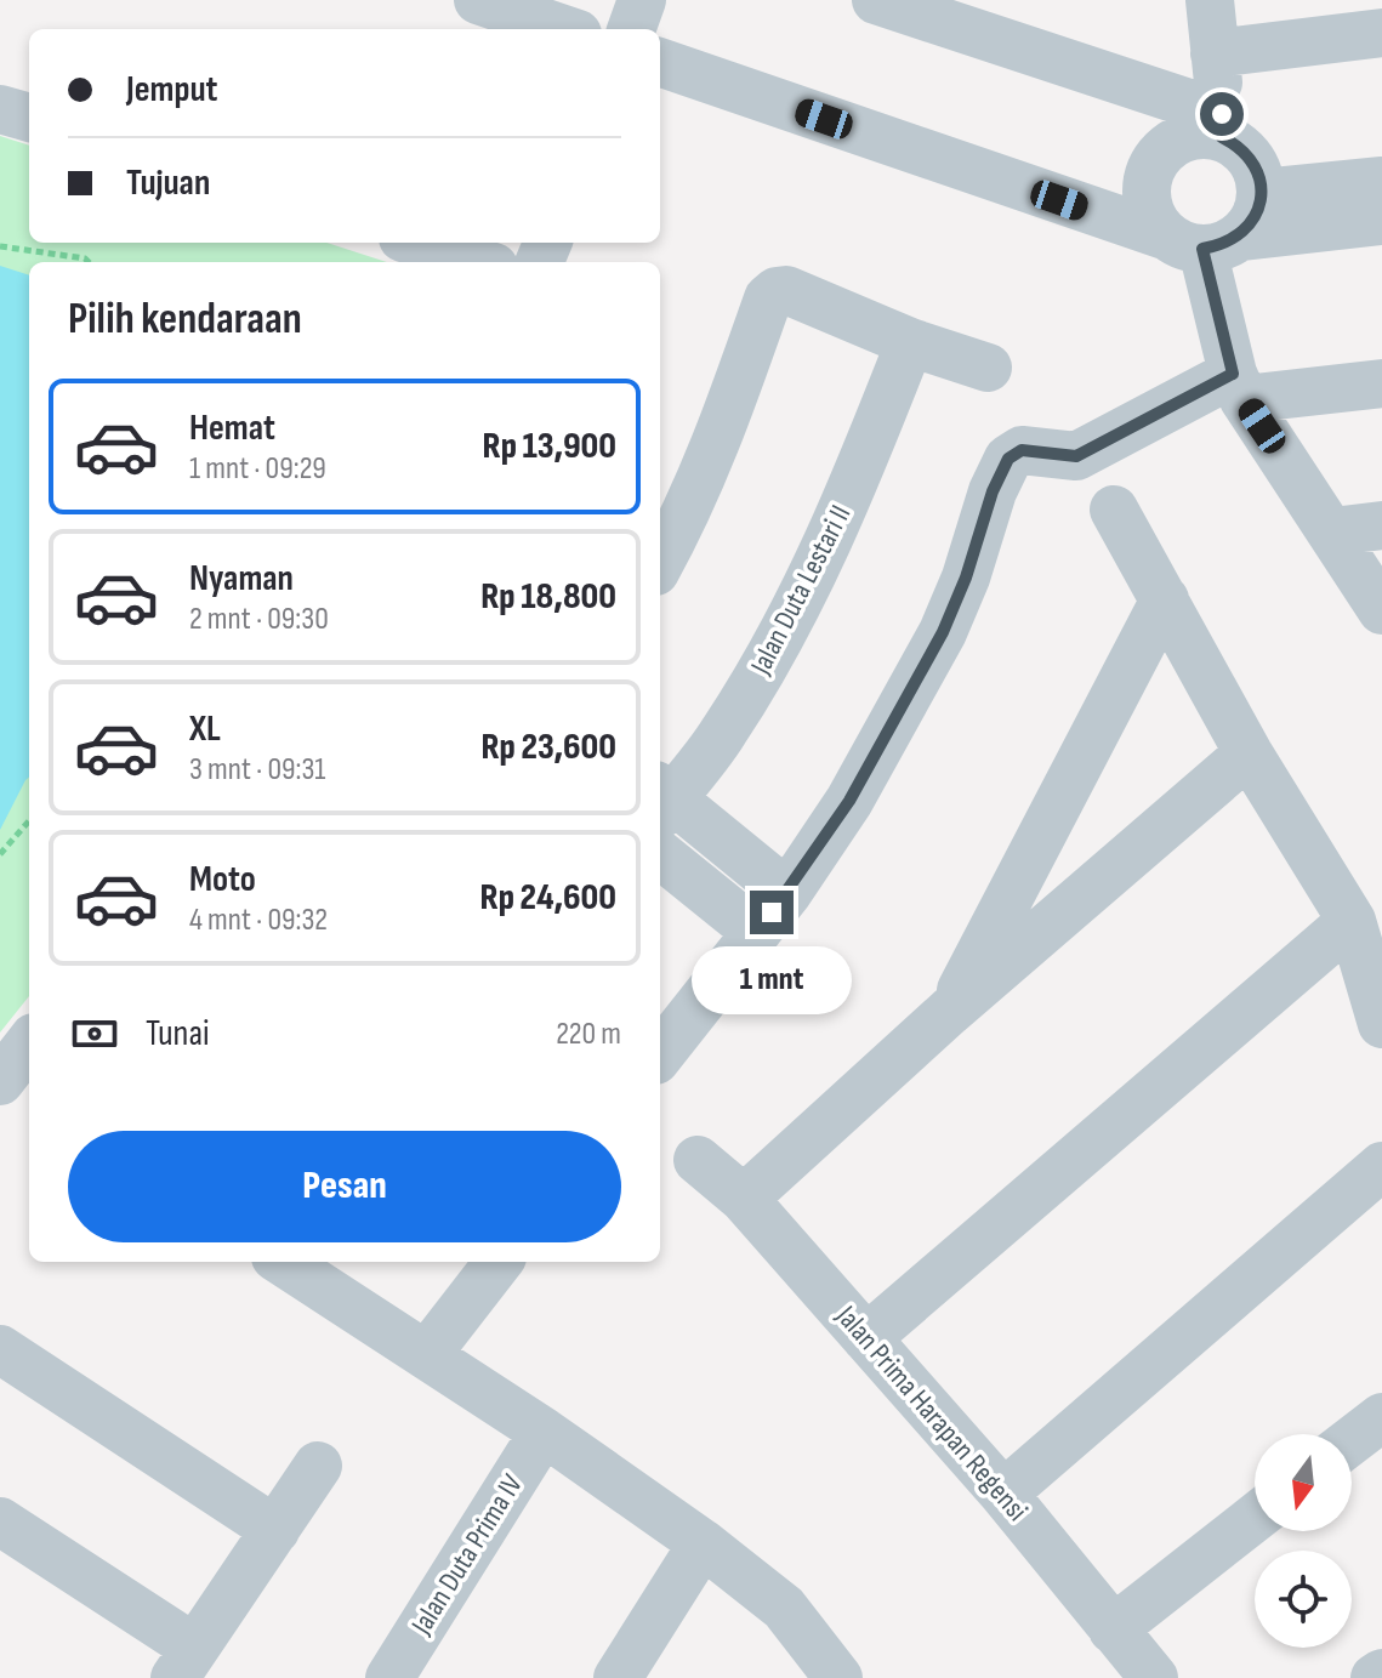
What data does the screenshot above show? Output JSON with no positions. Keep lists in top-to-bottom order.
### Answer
{
  "streets": {
    "street": ["Jalan Duta Lestari II", "Jalan Prima Harapan Regensi", "Jalan Duta Prima IV"]
  },
  "north": "bottom",
  "page": {
    "banner": ["Jemput", "Tujuan"],
    "heading": "Pilih kendaraan",
    "list": [
      {
        "name": "Hemat",
        "note": "1 mnt · 09:29",
        "value": "Rp 13,900"
      },
      {
        "name": "Nyaman",
        "note": "2 mnt · 09:30",
        "value": "Rp 18,800"
      },
      {
        "name": "XL",
        "note": "3 mnt · 09:31",
        "value": "Rp 23,600"
      },
      {
        "name": "Moto",
        "note": "4 mnt · 09:32",
        "value": "Rp 24,600"
      }
    ],
    "bubble": "1 mnt",
    "pay": ["Tunai", "220 m"],
    "buttons": "Pesan"
  }
}
